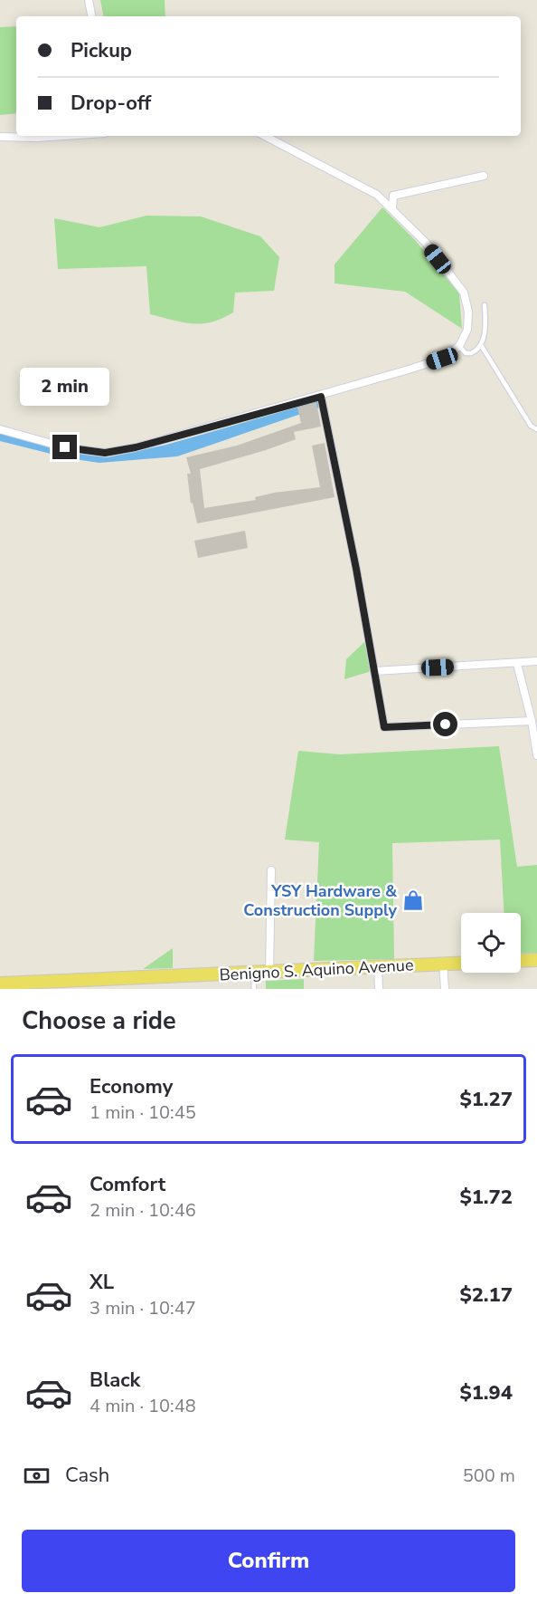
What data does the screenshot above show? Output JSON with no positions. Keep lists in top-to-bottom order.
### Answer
{
  "streets": {
    "main road": ["Benigno S. Aquino Avenue"]
  },
  "places": {
    "shop": ["YSY Hardware & Construction Supply"]
  },
  "page": {
    "banner": ["Pickup", "Drop-off"],
    "bubble": "2 min",
    "heading": "Choose a ride",
    "list": [
      {
        "name": "Economy",
        "note": "1 min · 10:45",
        "value": "$1.27"
      },
      {
        "name": "Comfort",
        "note": "2 min · 10:46",
        "value": "$1.72"
      },
      {
        "name": "XL",
        "note": "3 min · 10:47",
        "value": "$2.17"
      },
      {
        "name": "Black",
        "note": "4 min · 10:48",
        "value": "$1.94"
      }
    ],
    "pay": ["Cash", "500 m"],
    "buttons": "Confirm"
  }
}
